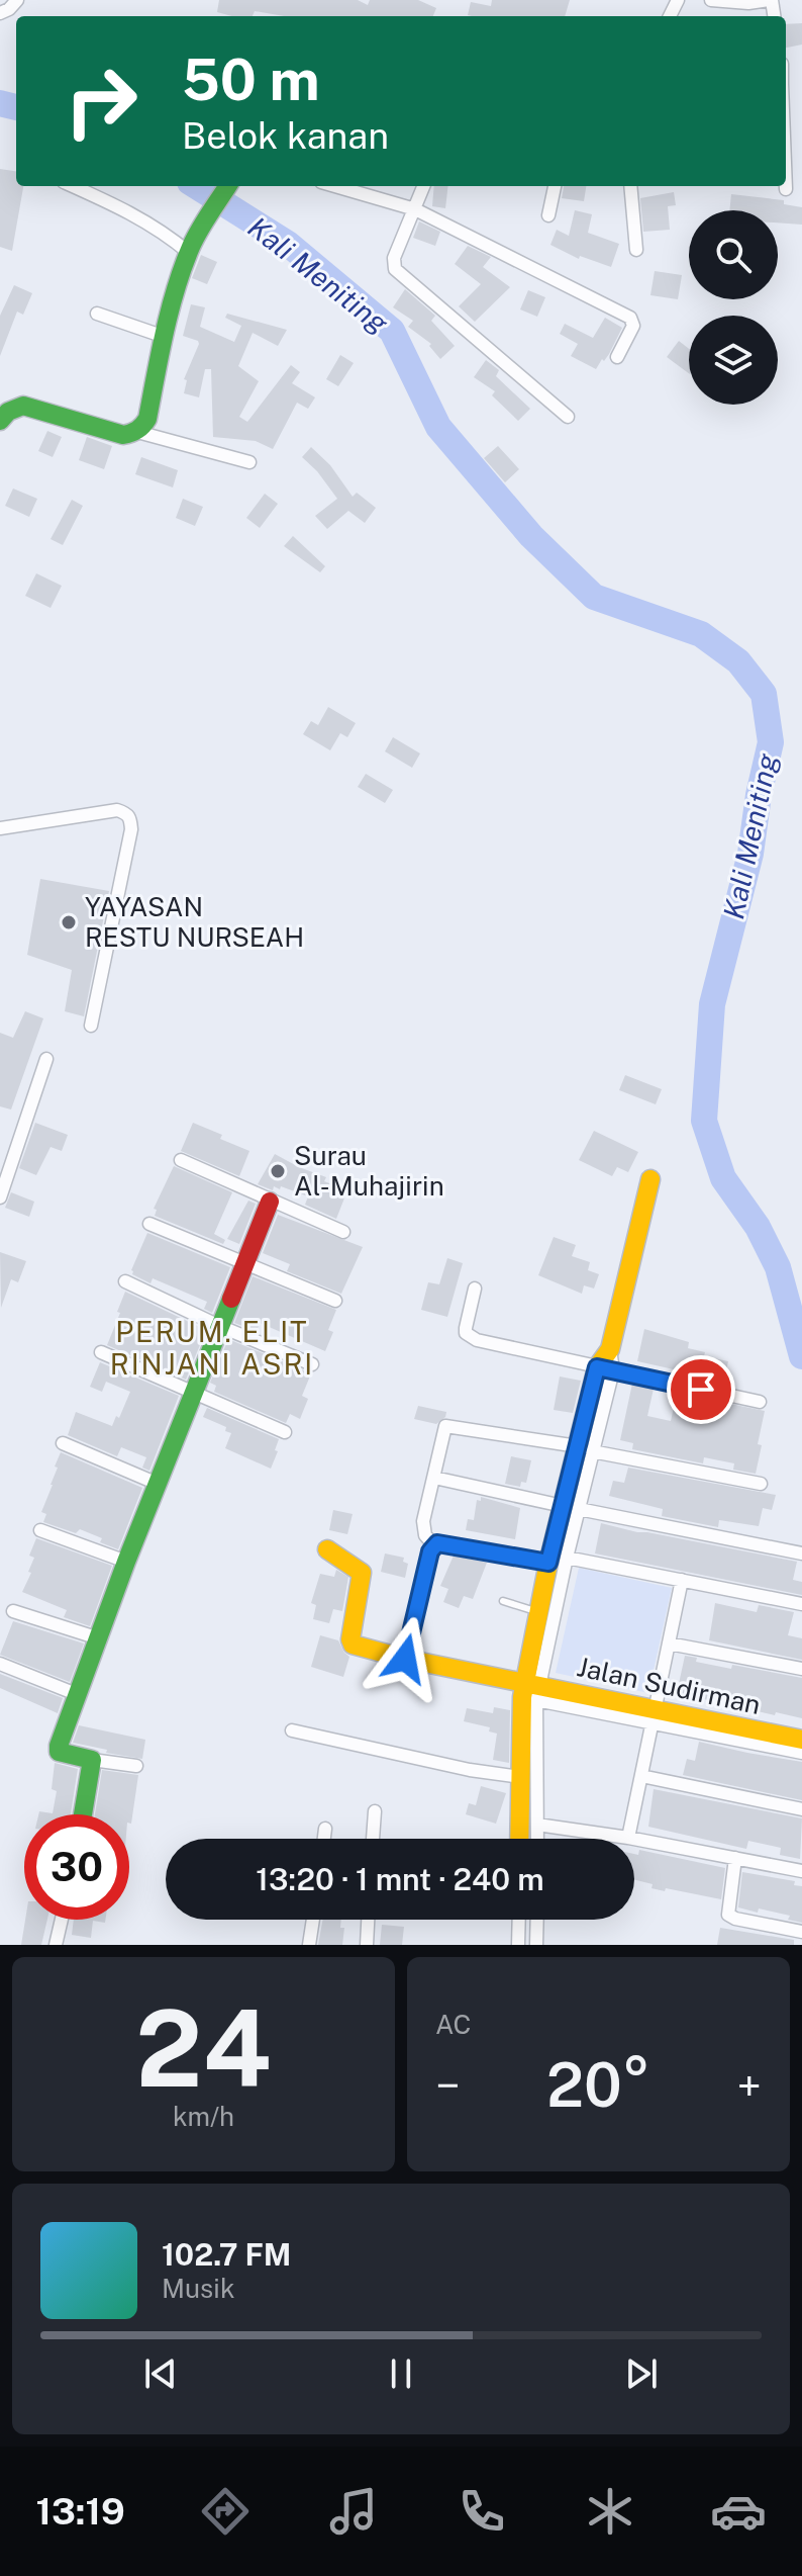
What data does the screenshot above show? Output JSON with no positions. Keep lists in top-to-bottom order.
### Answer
{
  "streets": {
    "street": ["Jalan Sudirman"]
  },
  "districts": ["PERUM. ELIT RINJANI ASRI"],
  "water": ["Kali Meniting"],
  "places": ["YAYASAN RESTU NURSEAH", "Surau Al-Muhajirin"],
  "page": {
    "turn": ["50 m", "Belok kanan"],
    "limit": "30",
    "trip": "13:20 · 1 mnt · 240 m",
    "tile": [
      ["24", "km/h"],
      "AC"
    ],
    "heat": ["−", "20°", "+"],
    "song": ["102.7 FM", "Musik"],
    "tabs": "13:19"
  }
}
